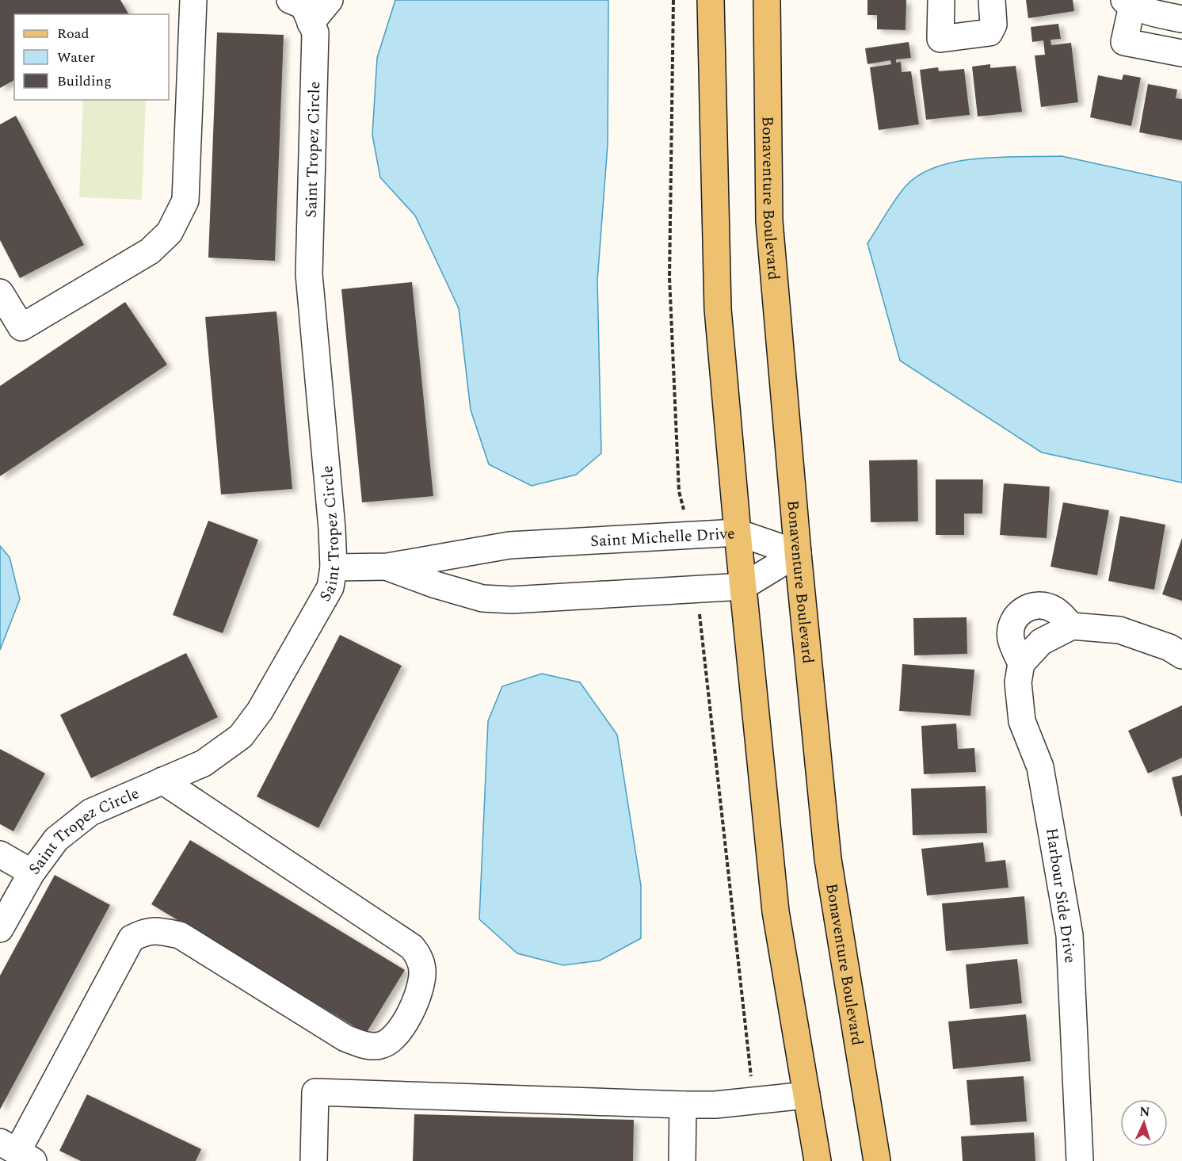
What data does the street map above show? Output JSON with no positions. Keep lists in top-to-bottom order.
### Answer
{
  "streets": {
    "main road": ["Bonaventure Boulevard"],
    "street": ["Saint Tropez Circle", "Saint Michelle Drive", "Harbour Side Drive"]
  },
  "crossings": [
    ["Saint Tropez Circle", "Saint Michelle Drive"],
    ["Bonaventure Boulevard", "Saint Michelle Drive"]
  ],
  "legend": ["Road", "Water", "Building"],
  "north": "top"
}
